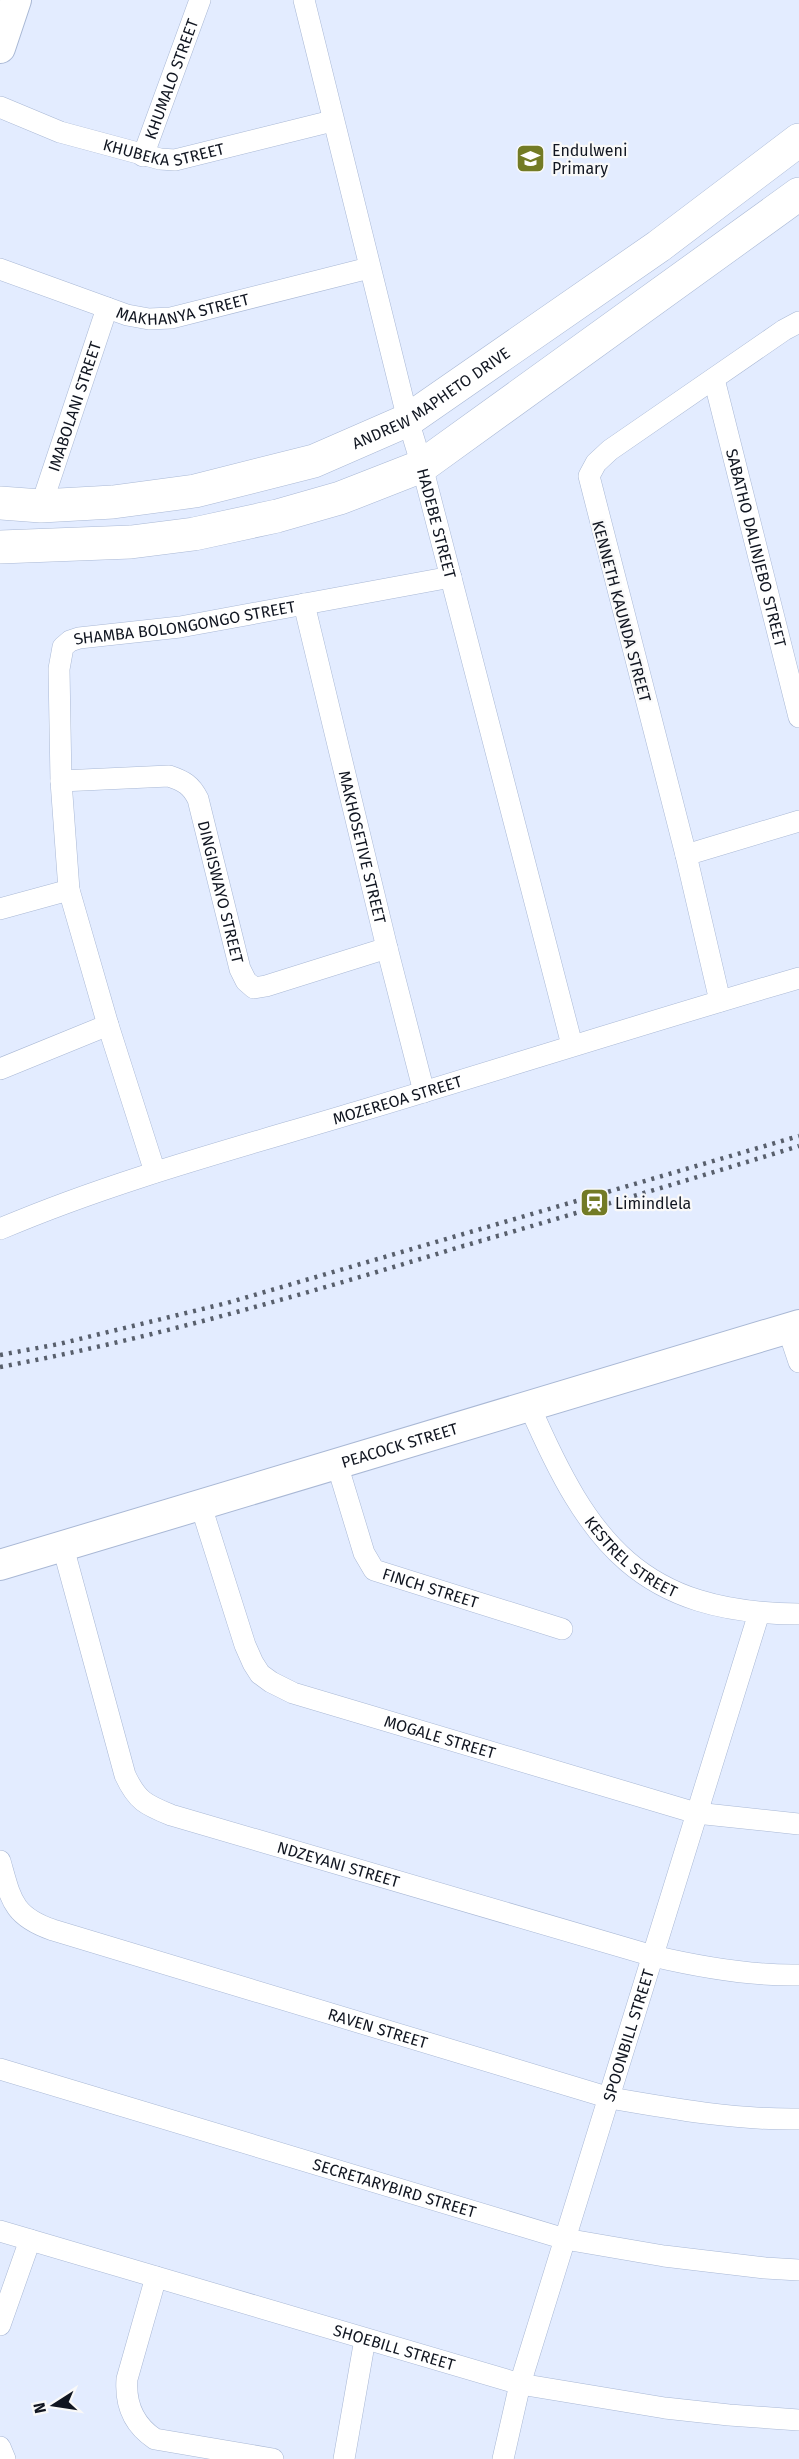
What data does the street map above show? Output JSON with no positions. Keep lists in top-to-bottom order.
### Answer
{
  "streets": {
    "main road": ["ANDREW MAPHETO DRIVE"],
    "street": [
      "KHUMALO STREET",
      "KHUBEKA STREET",
      "MAKHANYA STREET",
      "IMABOLANI STREET",
      "HADEBE STREET",
      "SABATHO DALINJEBO STREET",
      "KENNETH KAUNDA STREET",
      "SHAMBA BOLONGONGO STREET",
      "MAKHOSETIVE STREET",
      "DINGISWAYO STREET",
      "MOZEREOA STREET",
      "PEACOCK STREET",
      "KESTREL STREET",
      "FINCH STREET",
      "MOGALE STREET",
      "NDZEYANI STREET",
      "RAVEN STREET",
      "SPOONBILL STREET",
      "SECRETARYBIRD STREET",
      "SHOEBILL STREET"
    ]
  },
  "crossings": [
    ["KHUMALO STREET", "KHUBEKA STREET"],
    ["KHUBEKA STREET", "HADEBE STREET"],
    ["MAKHANYA STREET", "IMABOLANI STREET"],
    ["MAKHANYA STREET", "HADEBE STREET"],
    ["ANDREW MAPHETO DRIVE", "IMABOLANI STREET"],
    ["ANDREW MAPHETO DRIVE", "HADEBE STREET"],
    ["HADEBE STREET", "SHAMBA BOLONGONGO STREET"],
    ["HADEBE STREET", "MOZEREOA STREET"],
    ["SABATHO DALINJEBO STREET", "KENNETH KAUNDA STREET"],
    ["KENNETH KAUNDA STREET", "MOZEREOA STREET"],
    ["SHAMBA BOLONGONGO STREET", "MAKHOSETIVE STREET"],
    ["SHAMBA BOLONGONGO STREET", "DINGISWAYO STREET"],
    ["SHAMBA BOLONGONGO STREET", "MOZEREOA STREET"],
    ["MAKHOSETIVE STREET", "DINGISWAYO STREET"],
    ["MAKHOSETIVE STREET", "MOZEREOA STREET"],
    ["PEACOCK STREET", "KESTREL STREET"],
    ["PEACOCK STREET", "FINCH STREET"],
    ["PEACOCK STREET", "MOGALE STREET"],
    ["PEACOCK STREET", "NDZEYANI STREET"],
    ["KESTREL STREET", "SPOONBILL STREET"],
    ["MOGALE STREET", "SPOONBILL STREET"],
    ["NDZEYANI STREET", "SPOONBILL STREET"],
    ["RAVEN STREET", "SPOONBILL STREET"],
    ["SPOONBILL STREET", "SECRETARYBIRD STREET"],
    ["SPOONBILL STREET", "SHOEBILL STREET"]
  ],
  "places": {
    "school or university": ["Endulweni Primary"],
    "station": ["Limindlela"]
  },
  "north": "left"
}
